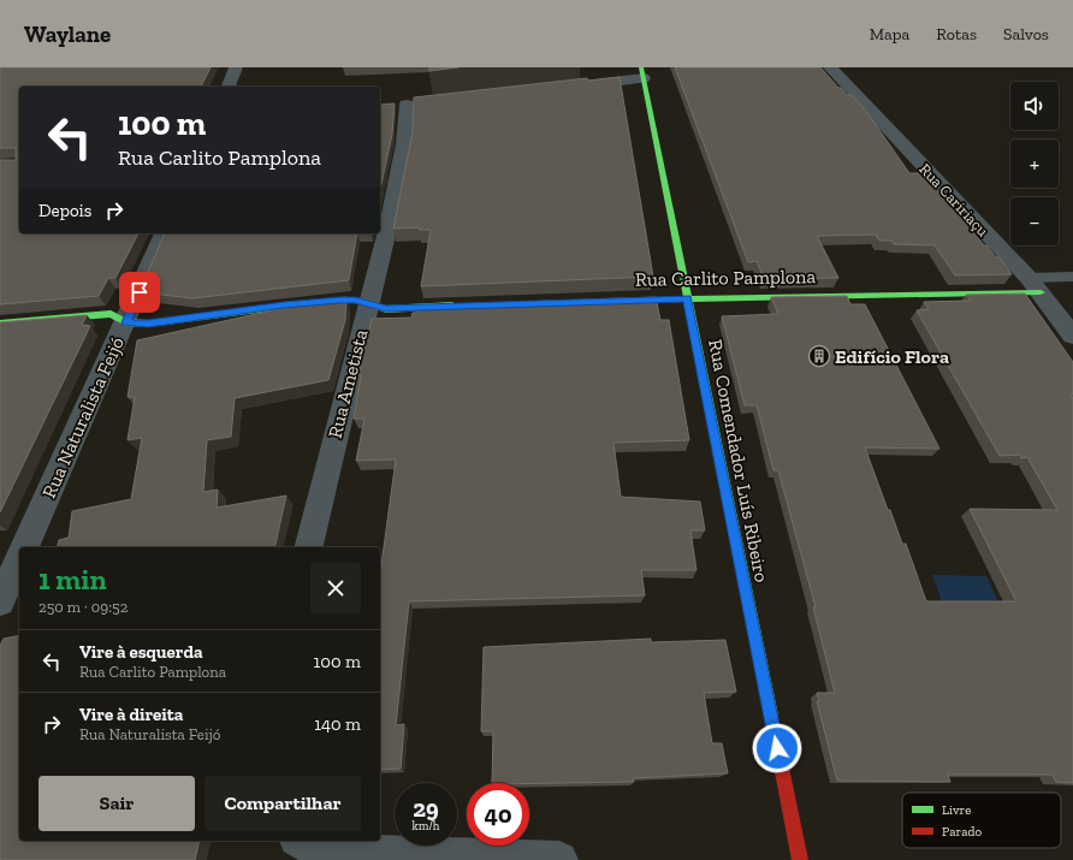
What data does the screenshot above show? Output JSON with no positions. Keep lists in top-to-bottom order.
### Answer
{
  "streets": {
    "street": [
      "Rua Caririaçu",
      "Rua Carlito Pamplona",
      "Rua Ametista",
      "Rua Naturalista Feijó",
      "Rua Comendador Luís Ribeiro"
    ]
  },
  "crossings": [
    ["Rua Caririaçu", "Rua Carlito Pamplona"],
    ["Rua Carlito Pamplona", "Rua Comendador Luís Ribeiro"]
  ],
  "places": {
    "building": ["Edifício Flora"]
  },
  "legend": ["Livre", "Parado"],
  "page": {
    "header": "Waylane",
    "nav": ["Mapa", "Rotas", "Salvos"],
    "map_buttons": ["+", "−"],
    "turn": ["100 m", "Rua Carlito Pamplona"],
    "then": "Depois",
    "heading": ["1 min", "250 m · 09:52"],
    "list": [
      {
        "name": "Vire à esquerda",
        "note": "Rua Carlito Pamplona",
        "value": "100 m"
      },
      {
        "name": "Vire à direita",
        "note": "Rua Naturalista Feijó",
        "value": "140 m"
      }
    ],
    "buttons": ["Sair", "Compartilhar"],
    "speed": "29 km/h",
    "limit": "40"
  }
}
